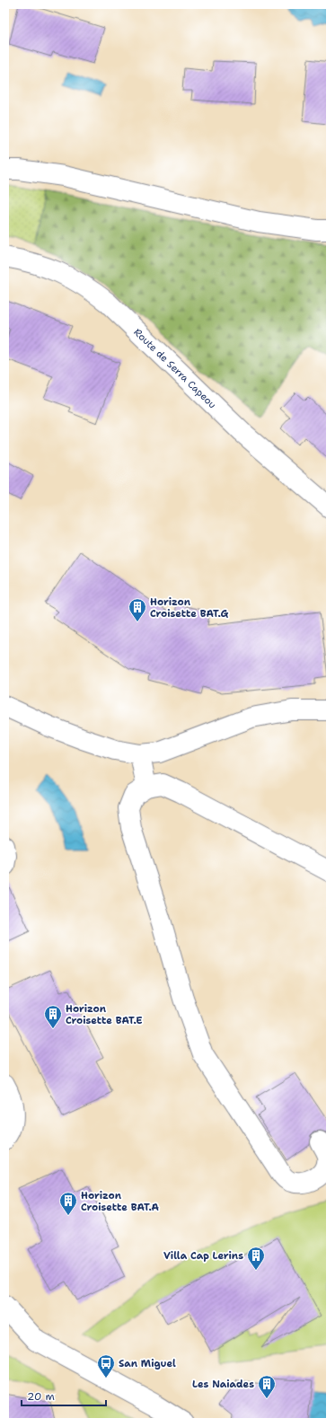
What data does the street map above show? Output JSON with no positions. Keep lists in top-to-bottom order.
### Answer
{
  "streets": {
    "street": ["Route de Serra Capeou"]
  },
  "places": {
    "building": [
      "Horizon Croisette BAT.G",
      "Horizon Croisette BAT.E",
      "Horizon Croisette BAT.A",
      "Villa Cap Lerins",
      "Les Naiades"
    ],
    "bus stop": ["San Miguel"]
  },
  "scale_bar": "20 m"
}
